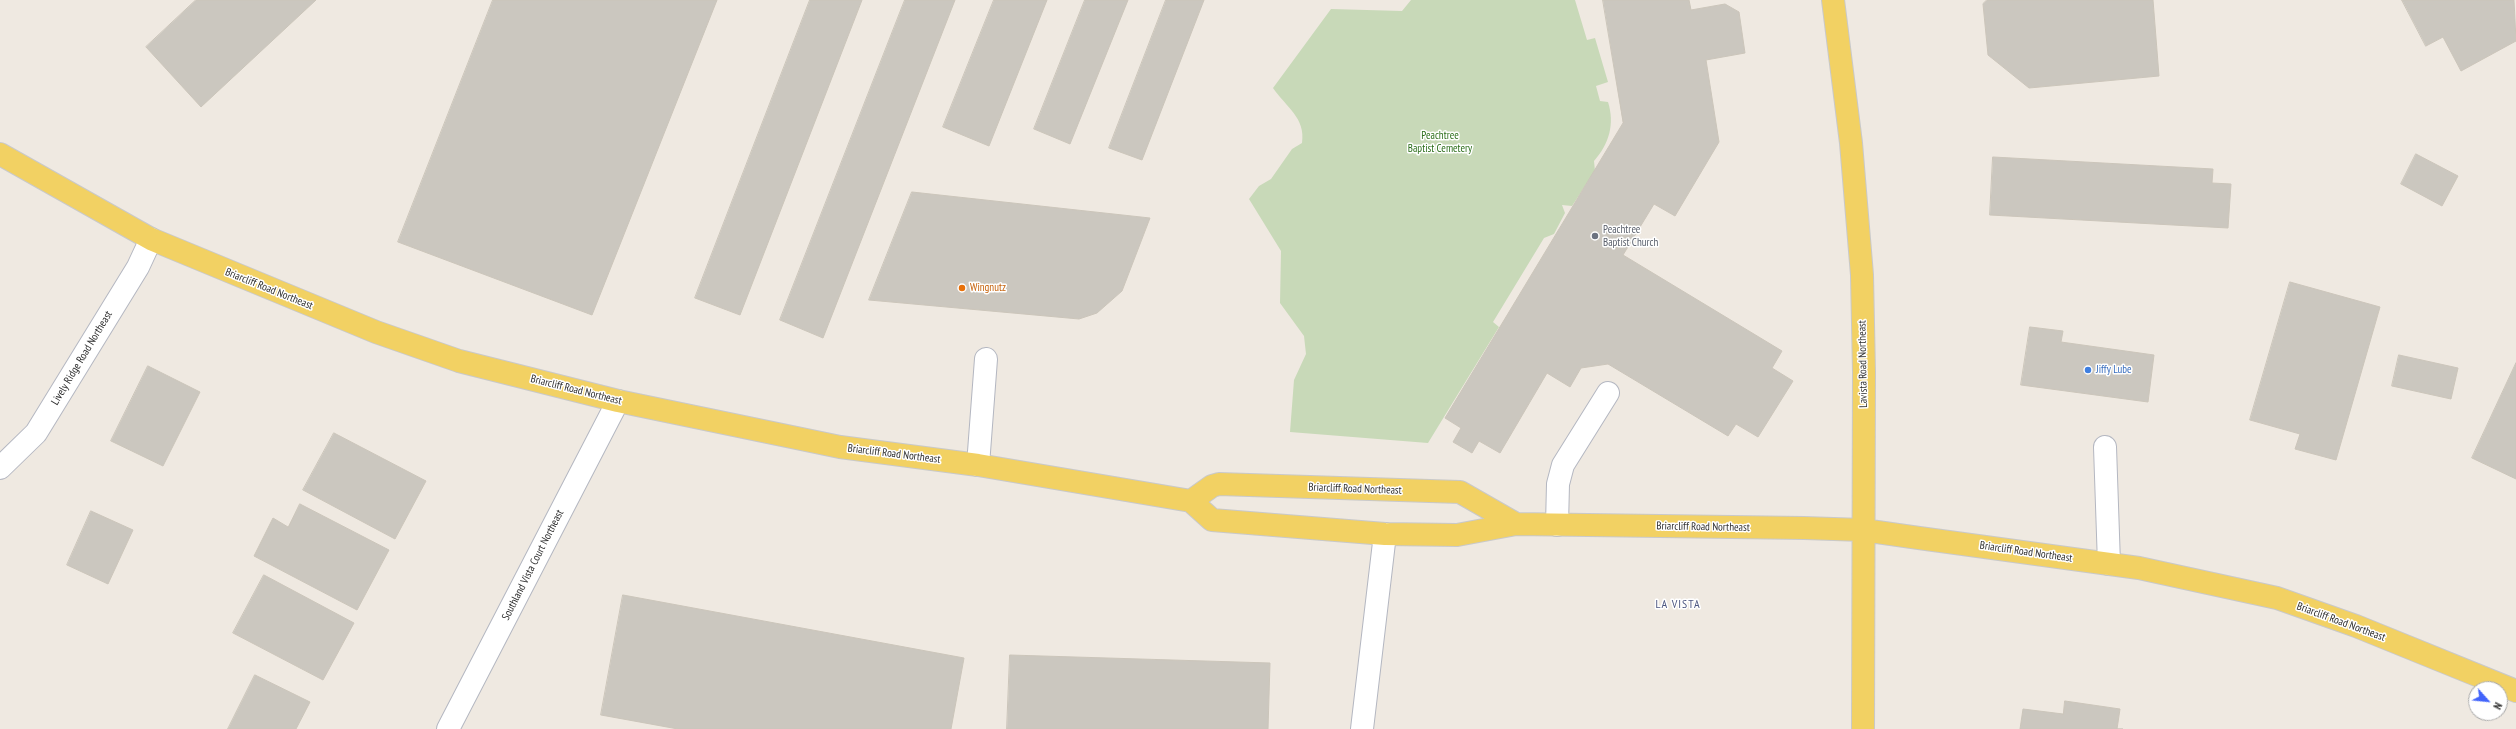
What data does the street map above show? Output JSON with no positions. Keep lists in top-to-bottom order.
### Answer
{
  "streets": {
    "main road": ["Briarcliff Road Northeast", "Lavista Road Northeast"],
    "street": ["Lively Ridge Road Northeast", "Southland Vista Court Northeast"]
  },
  "crossings": [
    ["Briarcliff Road Northeast", "Lively Ridge Road Northeast"],
    ["Briarcliff Road Northeast", "Lavista Road Northeast"],
    ["Briarcliff Road Northeast", "Southland Vista Court Northeast"]
  ],
  "districts": ["LA VISTA"],
  "parks": ["Peachtree Baptist Cemetery"],
  "places": ["Peachtree Baptist Church", "Wingnutz", "Jiffy Lube"],
  "north": "bottom right"
}
